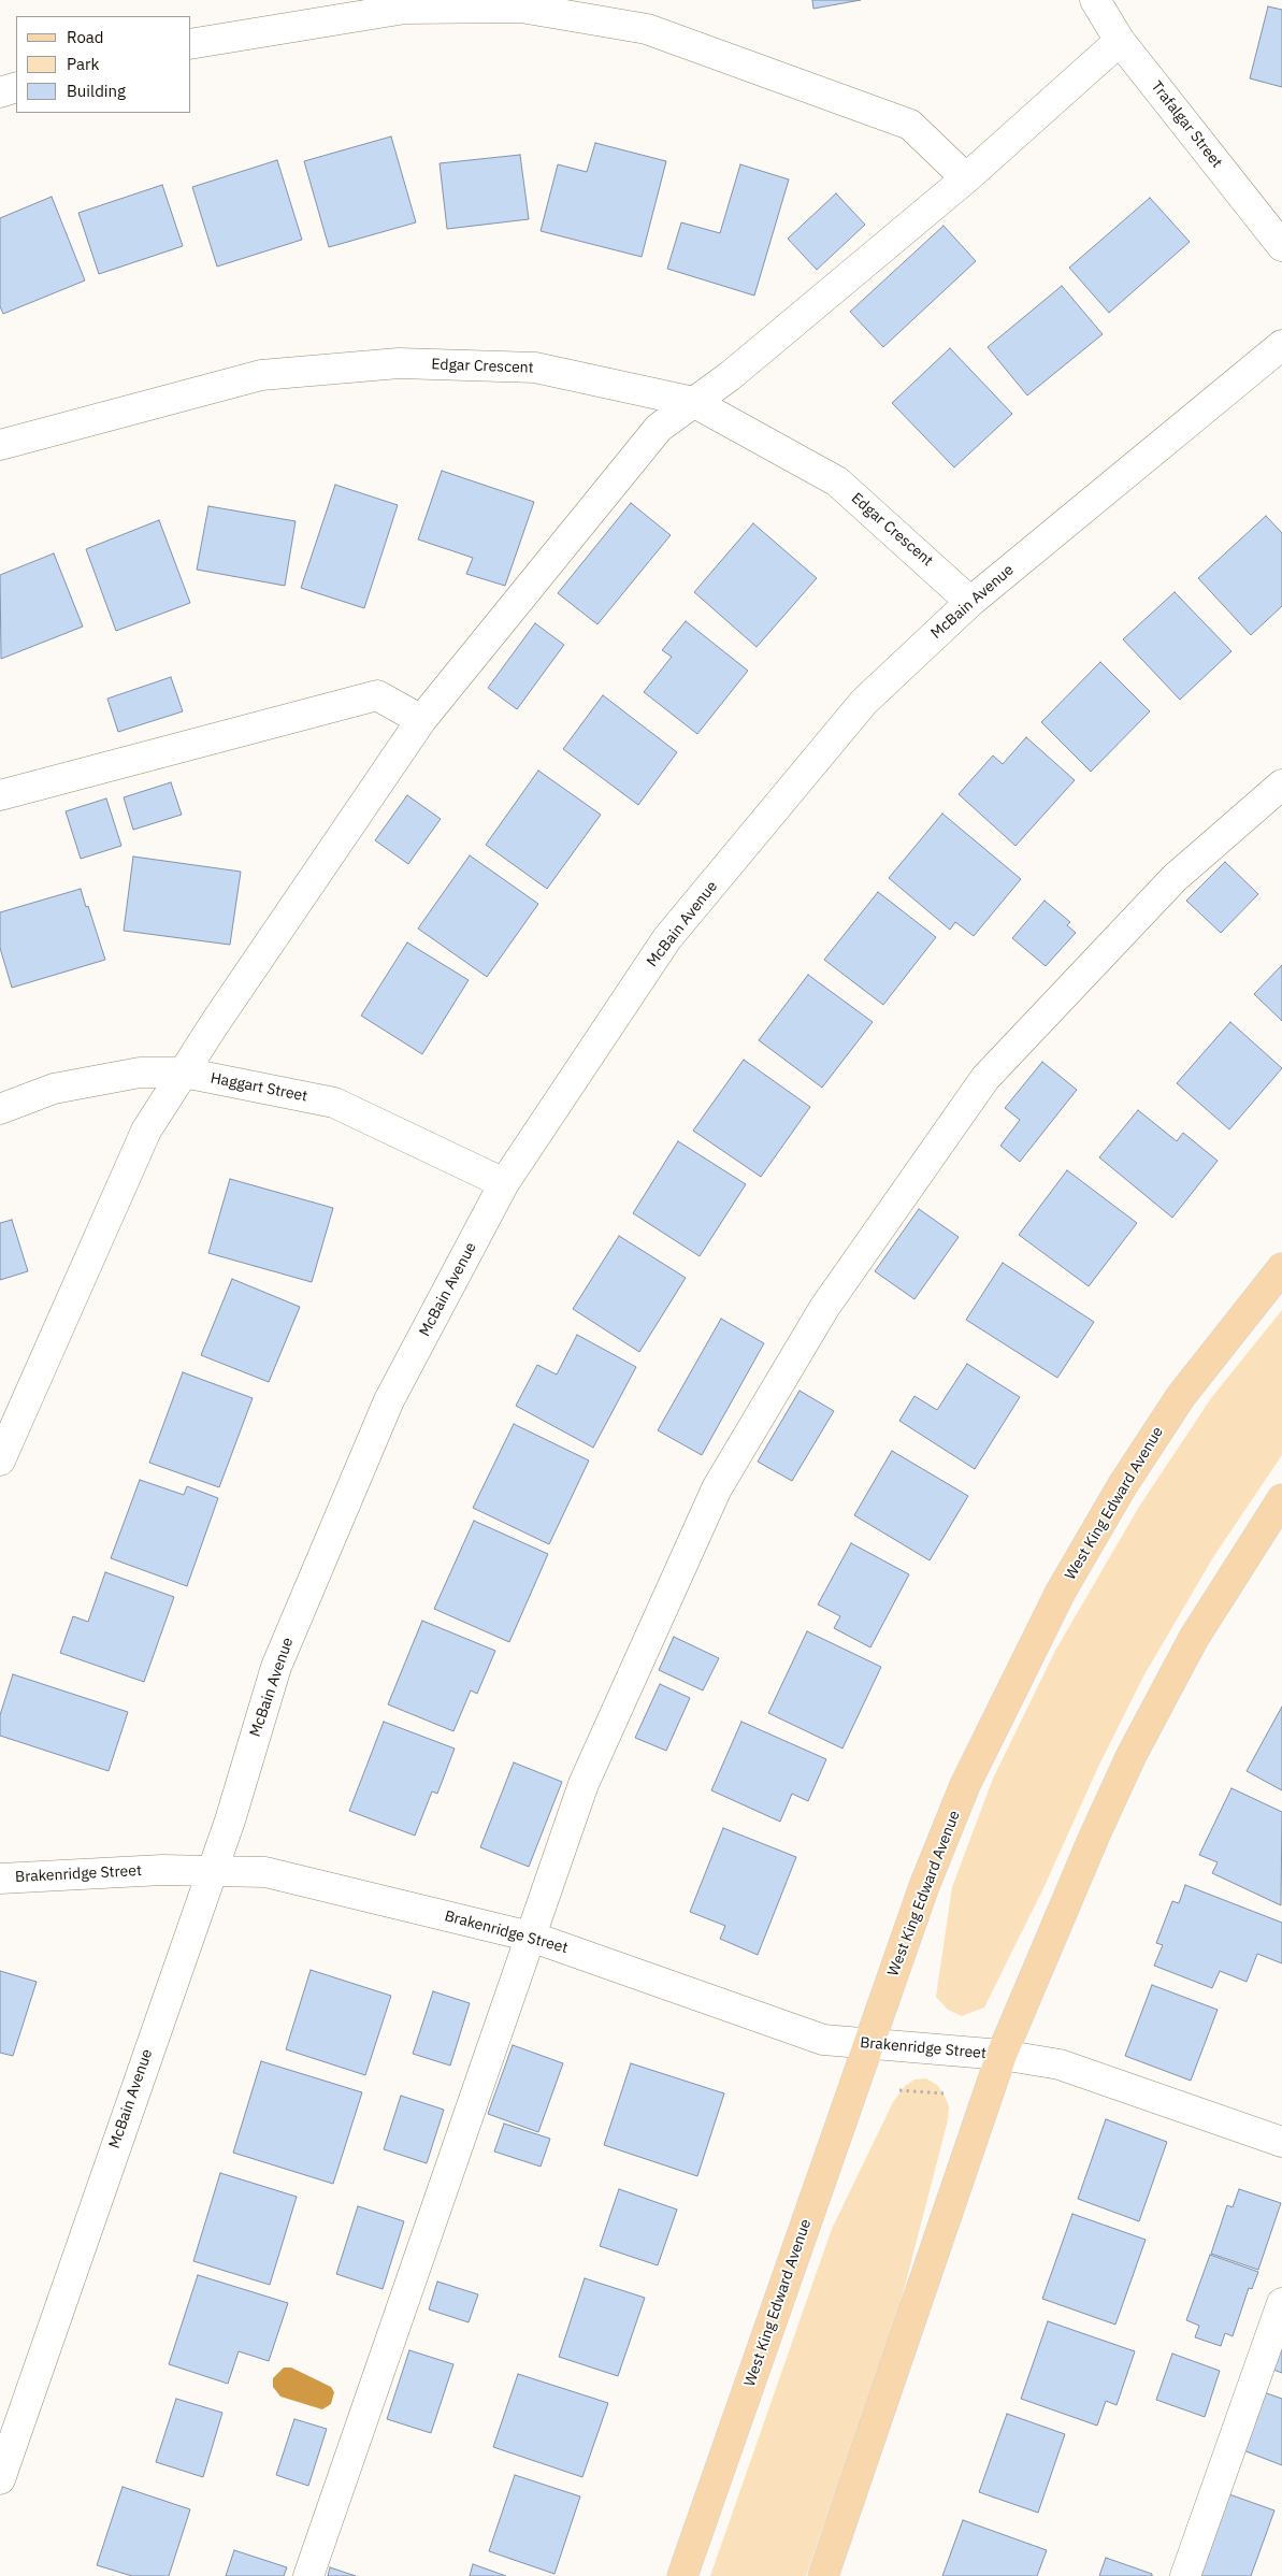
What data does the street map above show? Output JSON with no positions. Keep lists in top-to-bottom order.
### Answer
{
  "streets": {
    "main road": ["West King Edward Avenue"],
    "street": [
      "Trafalgar Street",
      "Edgar Crescent",
      "McBain Avenue",
      "Haggart Street",
      "Brakenridge Street"
    ]
  },
  "crossings": [
    ["Edgar Crescent", "McBain Avenue"],
    ["McBain Avenue", "Haggart Street"],
    ["McBain Avenue", "Brakenridge Street"],
    ["West King Edward Avenue", "Brakenridge Street"]
  ],
  "legend": ["Road", "Park", "Building"]
}
